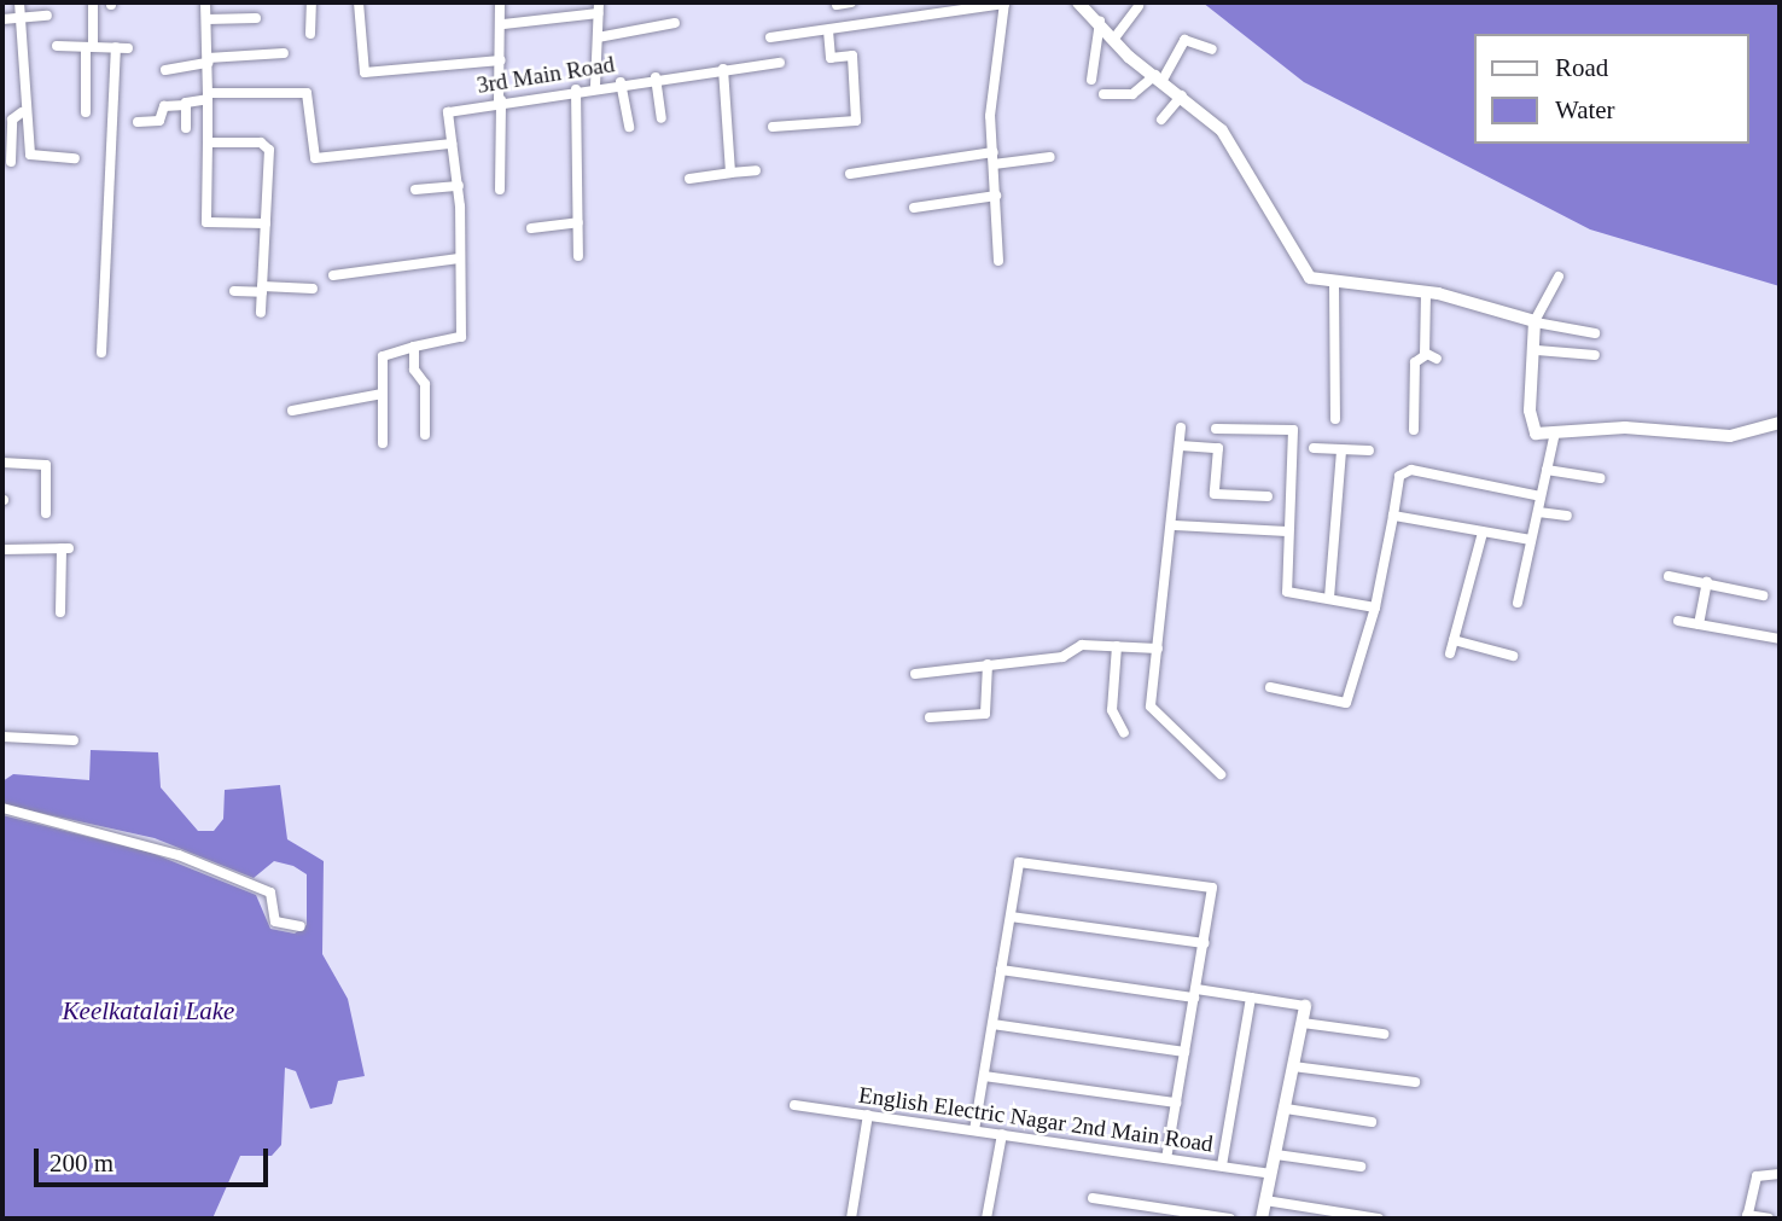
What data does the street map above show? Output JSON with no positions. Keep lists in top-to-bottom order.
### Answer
{
  "streets": {
    "street": ["3rd Main Road", "English Electric Nagar 2nd Main Road"]
  },
  "water": ["Keelkatalai Lake"],
  "legend": ["Road", "Water"],
  "scale_bar": "200 m"
}
